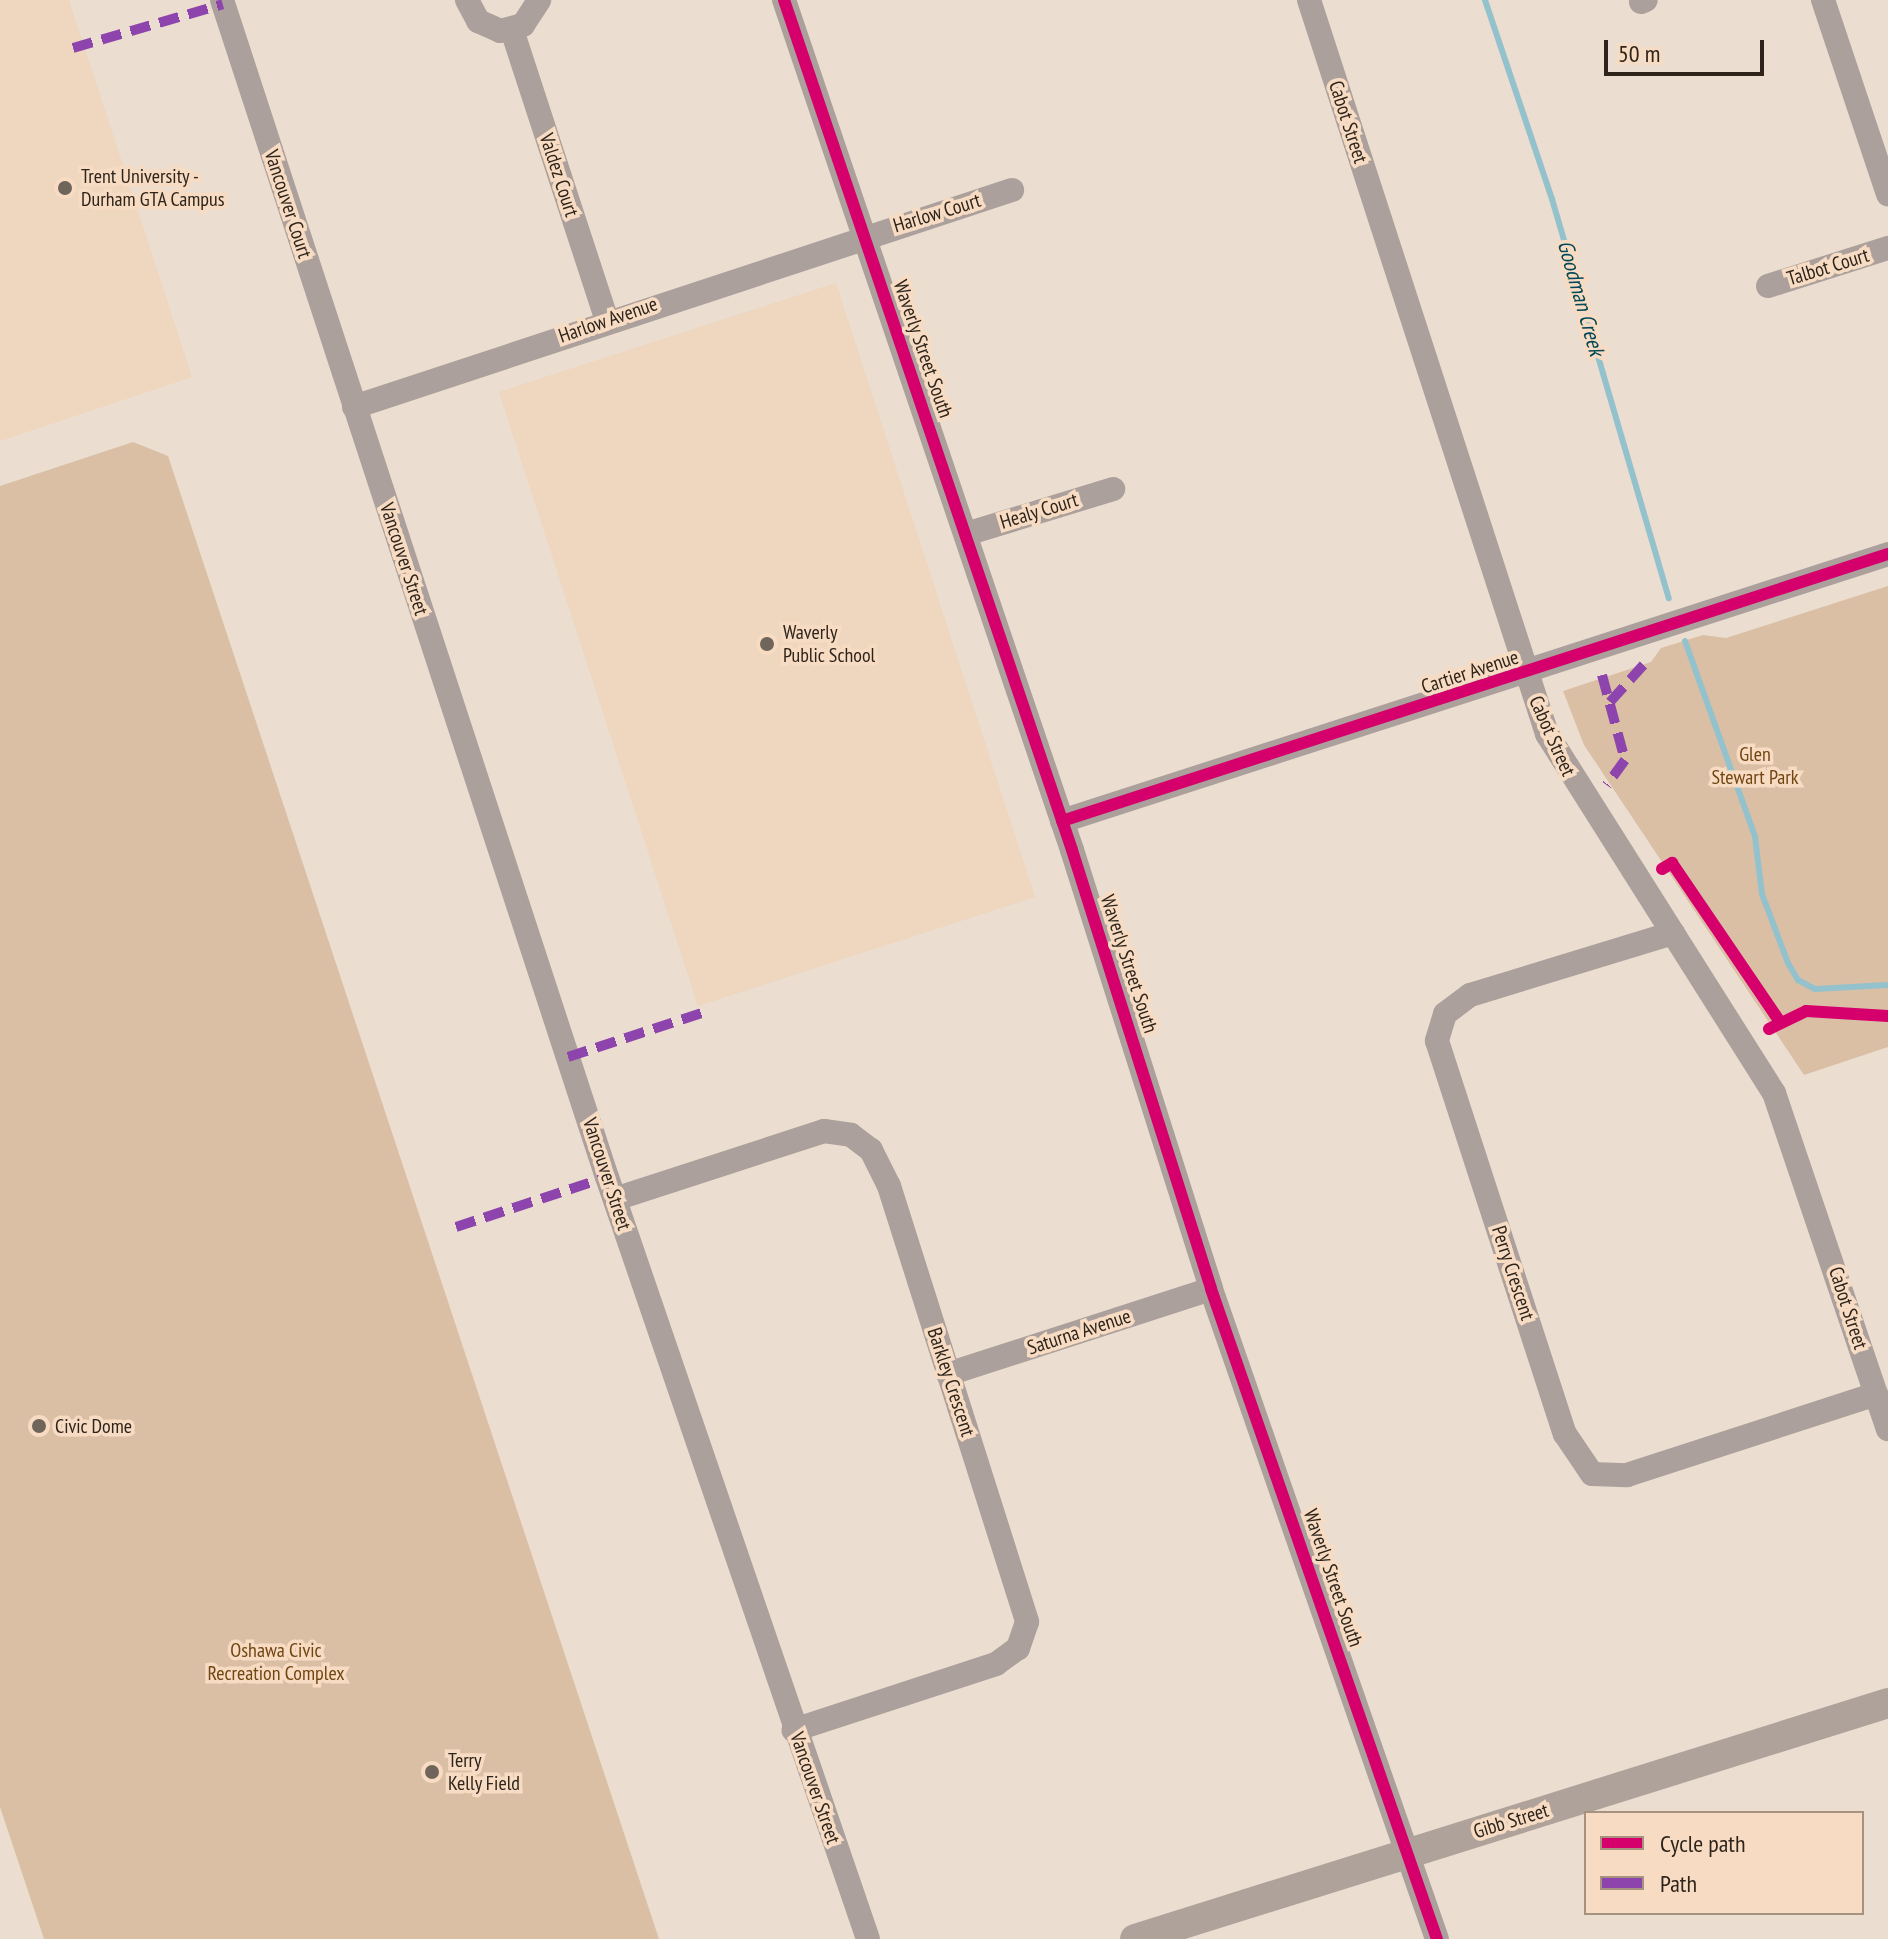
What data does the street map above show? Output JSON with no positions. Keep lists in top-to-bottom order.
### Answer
{
  "streets": {
    "main road": ["Gibb Street"],
    "street": [
      "Cabot Street",
      "Valdez Court",
      "Vancouver Court",
      "Harlow Court",
      "Talbot Court",
      "Harlow Avenue",
      "Waverly Street South",
      "Healy Court",
      "Vancouver Street",
      "Cartier Avenue",
      "Perry Crescent",
      "Saturna Avenue",
      "Barkley Crescent"
    ]
  },
  "crossings": [
    ["Cabot Street", "Cartier Avenue"],
    ["Cabot Street", "Perry Crescent"],
    ["Valdez Court", "Harlow Avenue"],
    ["Vancouver Court", "Harlow Avenue"],
    ["Vancouver Court", "Vancouver Street"],
    ["Harlow Court", "Harlow Avenue"],
    ["Harlow Court", "Waverly Street South"],
    ["Harlow Avenue", "Waverly Street South"],
    ["Harlow Avenue", "Vancouver Street"],
    ["Waverly Street South", "Healy Court"],
    ["Waverly Street South", "Cartier Avenue"],
    ["Waverly Street South", "Saturna Avenue"],
    ["Waverly Street South", "Gibb Street"],
    ["Vancouver Street", "Barkley Crescent"],
    ["Saturna Avenue", "Barkley Crescent"]
  ],
  "water": ["Goodman Creek"],
  "parks": ["Glen Stewart Park", "Oshawa Civic Recreation Complex"],
  "places": [
    "Trent University - Durham GTA Campus",
    "Waverly Public School",
    "Civic Dome",
    "Terry Kelly Field"
  ],
  "legend": ["Cycle path", "Path"],
  "scale_bar": "50 m"
}
